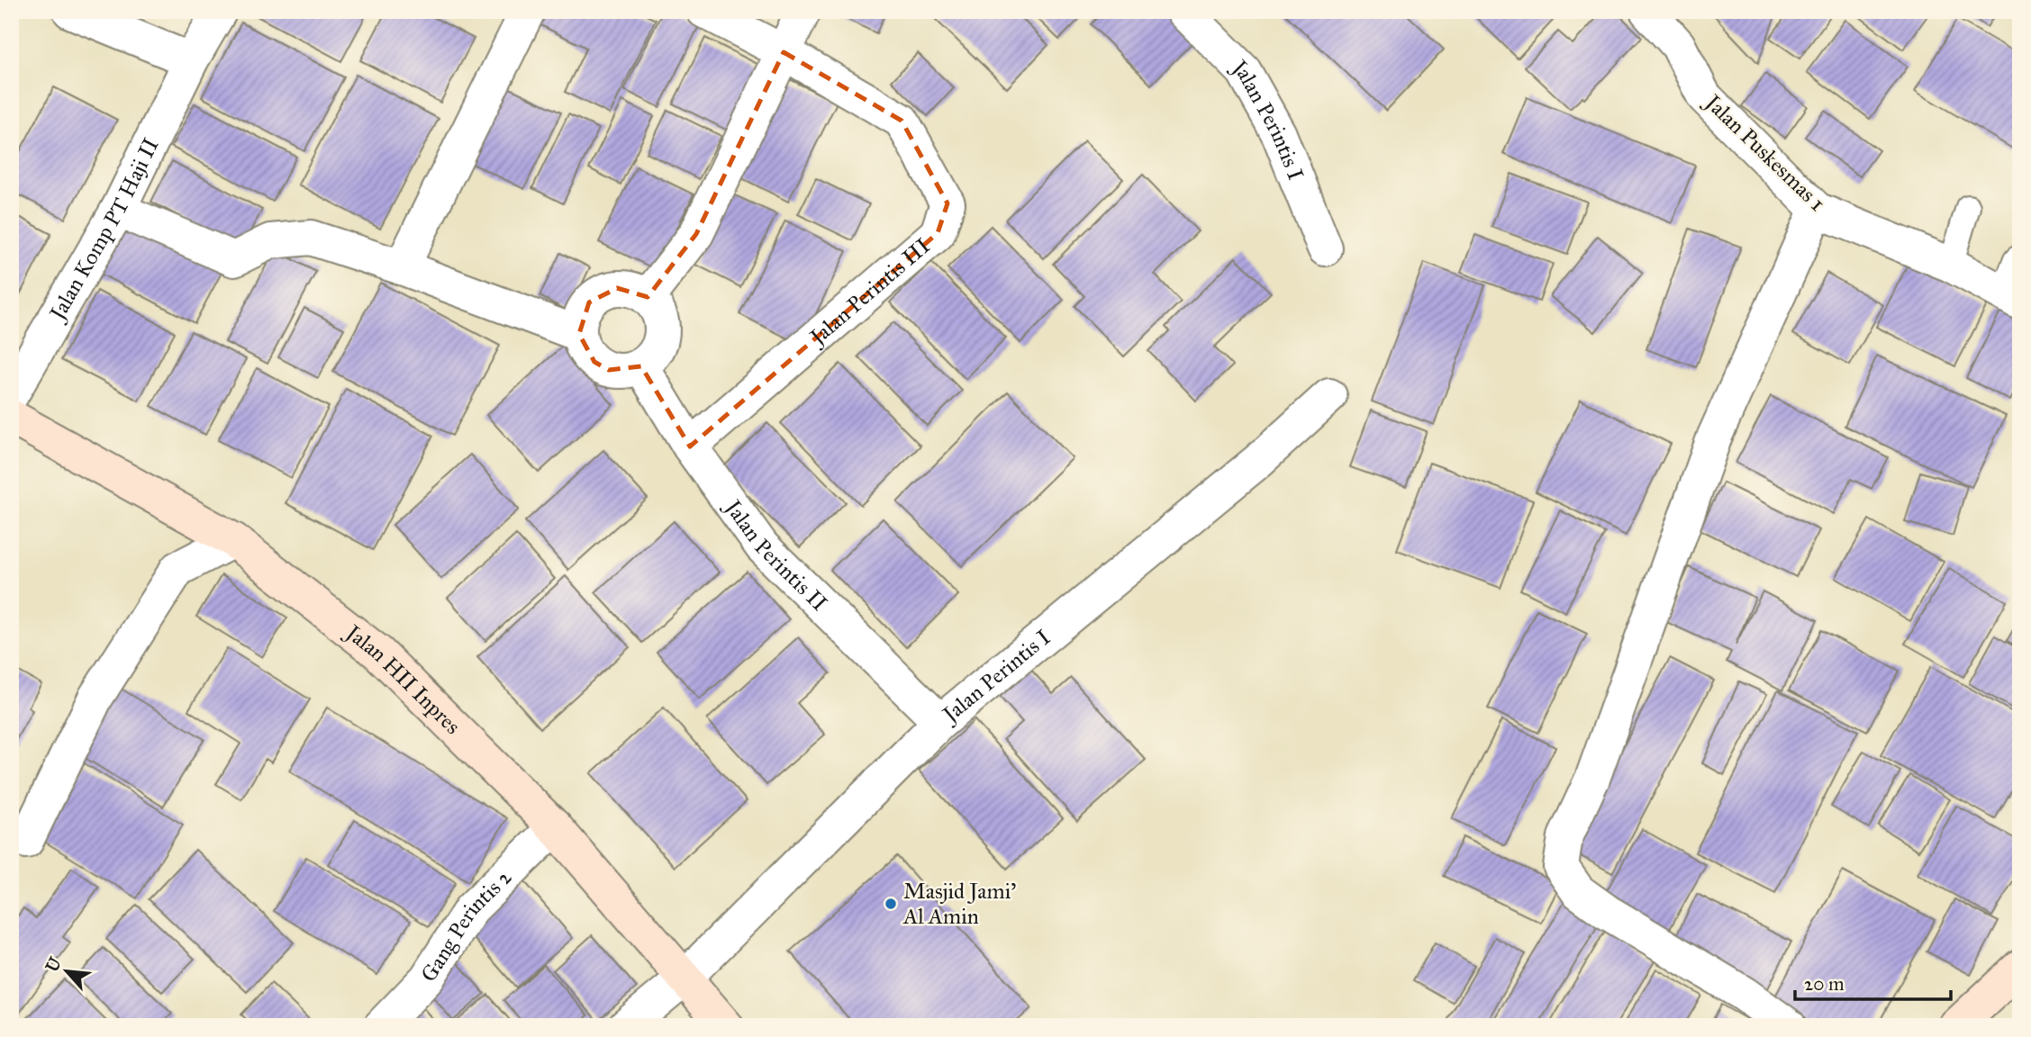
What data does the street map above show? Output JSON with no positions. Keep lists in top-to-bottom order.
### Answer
{
  "streets": {
    "street": [
      "Jalan Perintis I",
      "Jalan Puskesmas 1",
      "Jalan Komp PT Haji II",
      "Jalan Perintis III",
      "Jalan Perintis II",
      "Jalan HII Inpres",
      "Gang Perintis 2"
    ]
  },
  "crossings": [
    ["Jalan Perintis I", "Jalan Perintis II"],
    ["Jalan Perintis I", "Jalan HII Inpres"],
    ["Jalan Perintis III", "Jalan Perintis II"],
    ["Jalan HII Inpres", "Gang Perintis 2"]
  ],
  "places": ["Masjid Jami' Al Amin"],
  "scale_bar": "20 m",
  "north": "top left"
}
